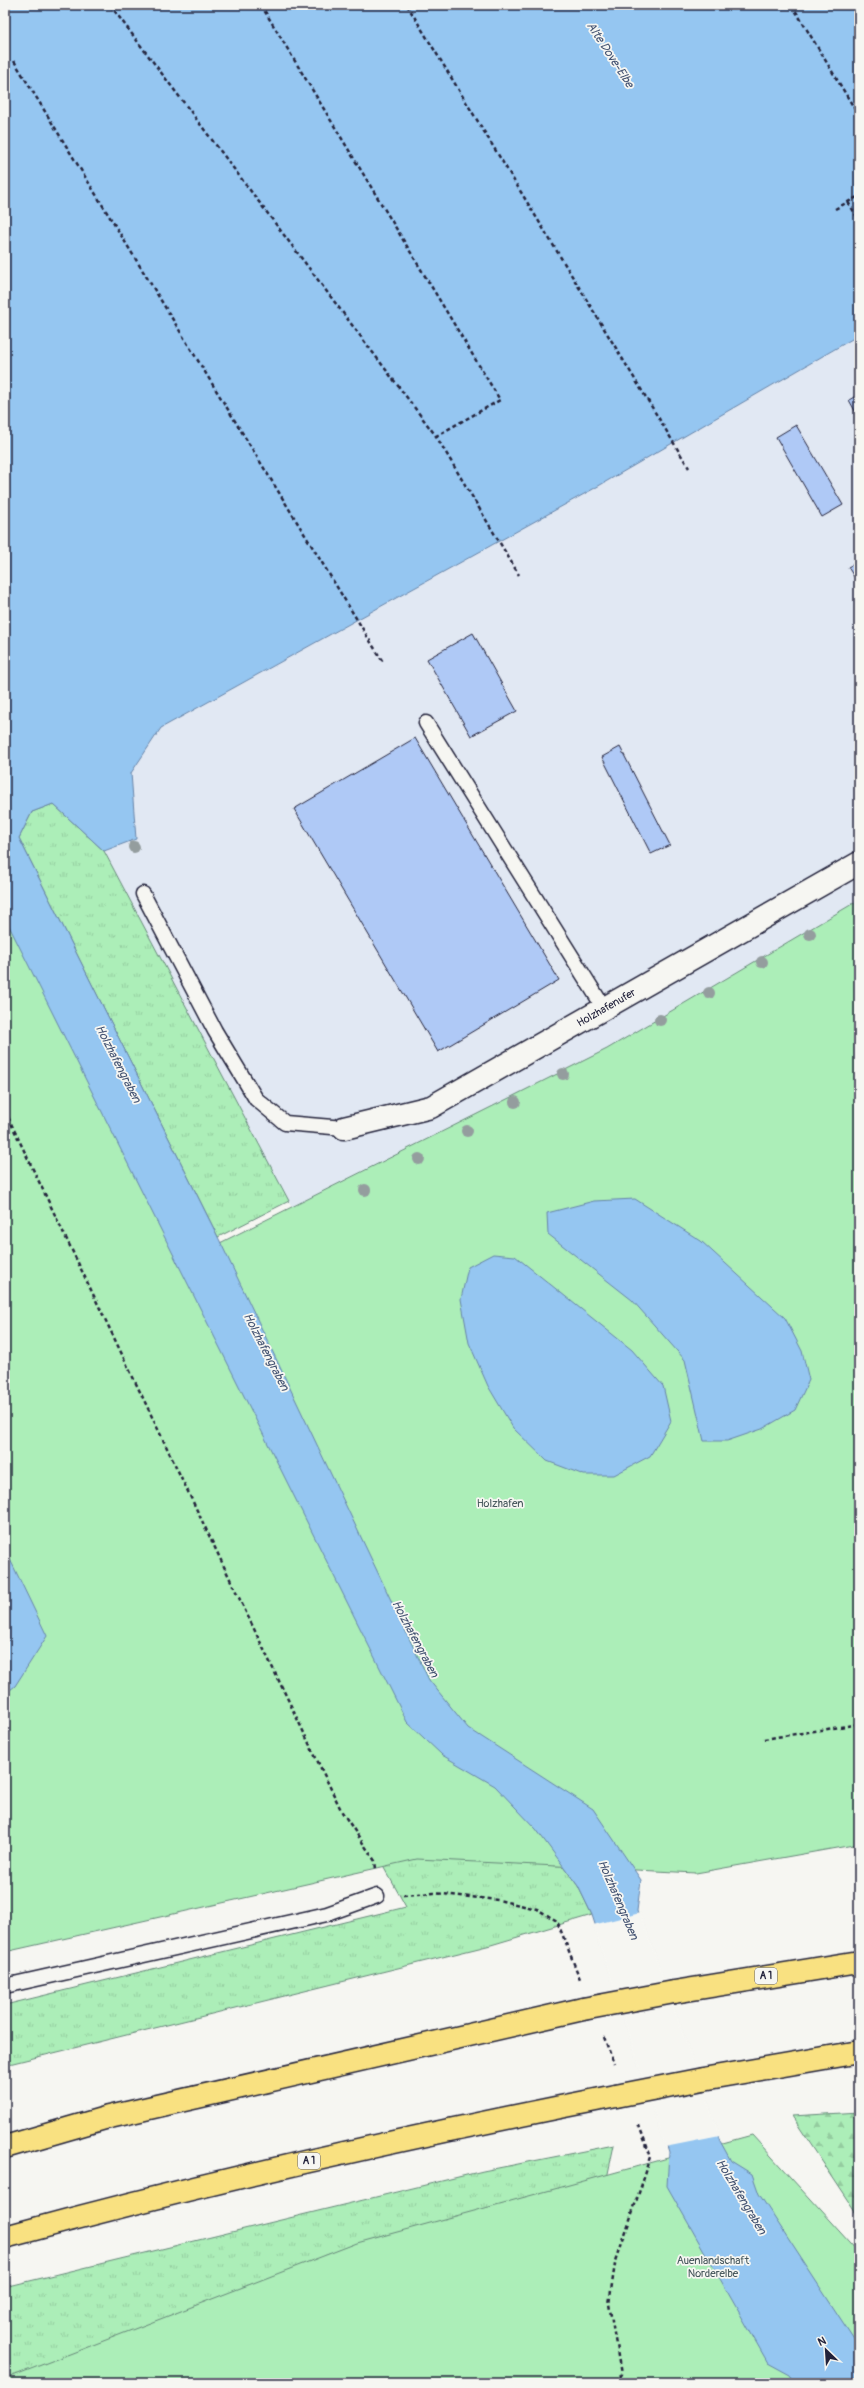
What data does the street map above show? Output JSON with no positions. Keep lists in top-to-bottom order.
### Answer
{
  "streets": {
    "highway": ["A 1"],
    "street": ["Holzhafenufer"]
  },
  "water": ["Alte Dove-Elbe", "Holzhafengraben"],
  "parks": ["Holzhafen", "Auenlandschaft Norderelbe"],
  "north": "top left"
}
